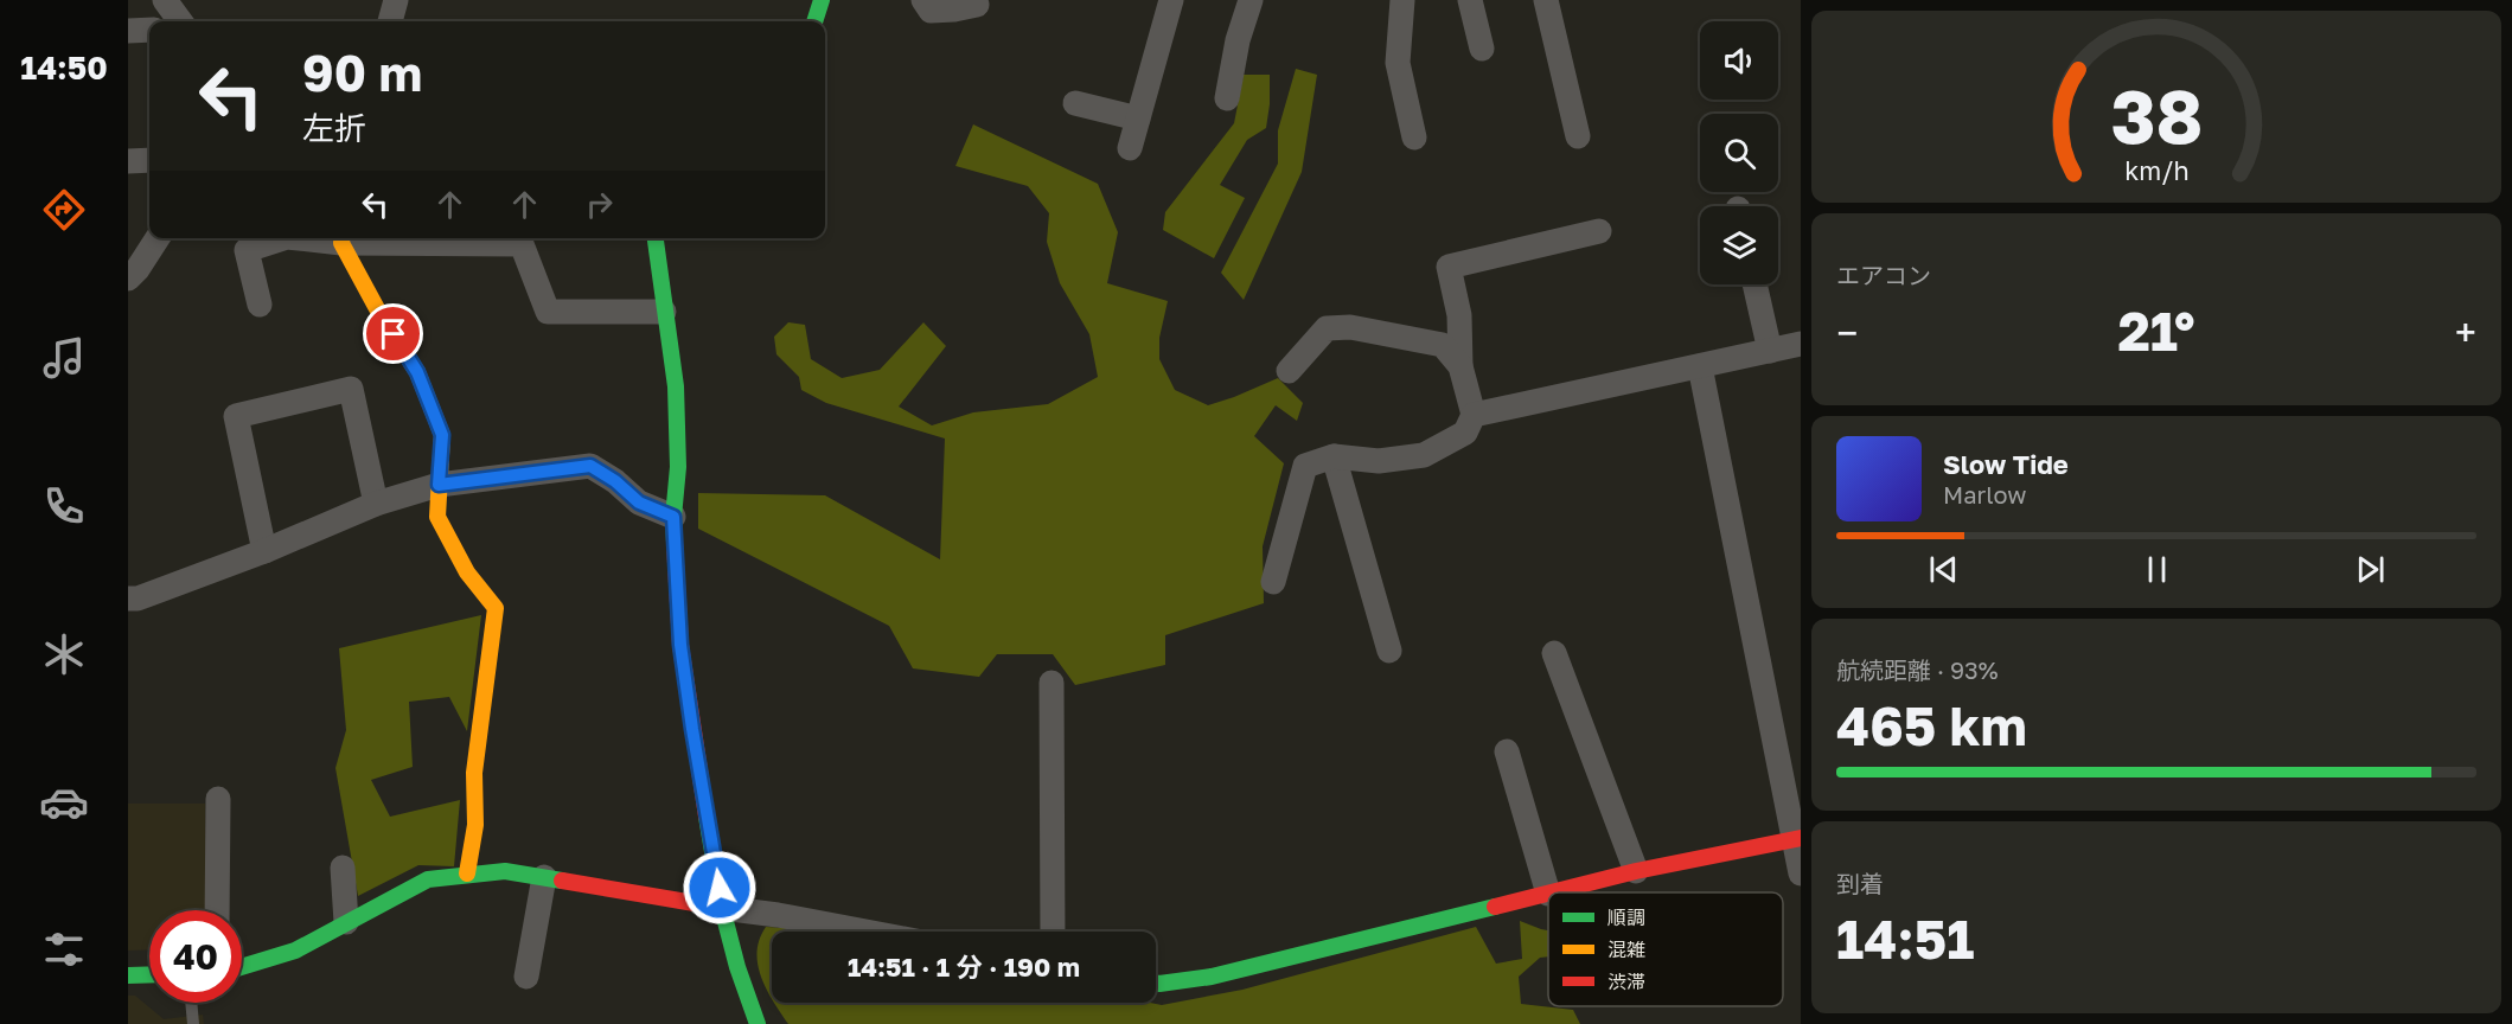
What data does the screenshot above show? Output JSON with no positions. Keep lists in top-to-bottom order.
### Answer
{
  "legend": ["順調", "混雑", "渋滞"],
  "page": {
    "tabs": "14:50",
    "turn": ["90 m", "左折"],
    "tile": [
      "エアコン",
      ["航続距離 · 93%", "465 km"],
      ["到着", "14:51"]
    ],
    "heat": ["−", "21°", "+"],
    "song": ["Slow Tide", "Marlow"],
    "limit": "40",
    "trip": "14:51 · 1 分 · 190 m",
    "gauge": ["38", "km/h"]
  }
}
